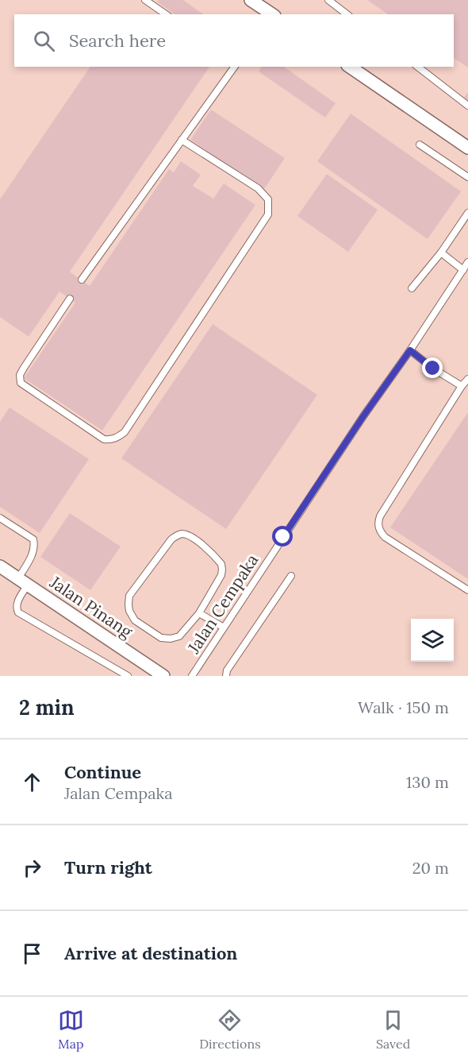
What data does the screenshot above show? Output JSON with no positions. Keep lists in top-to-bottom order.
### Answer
{
  "streets": {
    "street": ["Jalan Pinang"],
    "lane": ["Jalan Cempaka"]
  },
  "page": {
    "search": "Search here",
    "heading": ["2 min", "Walk · 150 m"],
    "list": [
      ["Continue", "Jalan Cempaka", "130 m"],
      ["Turn right", "20 m"],
      "Arrive at destination"
    ],
    "nav": ["Map", "Directions", "Saved"]
  }
}
